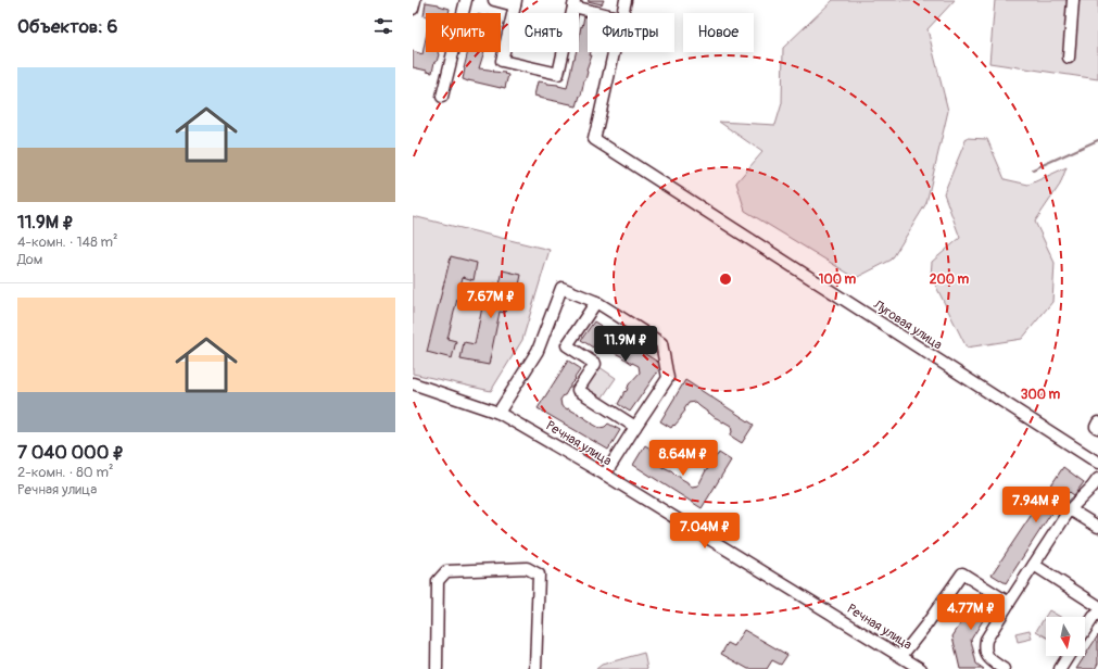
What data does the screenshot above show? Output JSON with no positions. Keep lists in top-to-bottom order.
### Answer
{
  "streets": {
    "street": ["Луговая улица", "Речная улица"]
  },
  "north": "bottom",
  "page": {
    "heading": "Объектов: 6",
    "chip": [
      "Купить",
      "Снять",
      "Фильтры",
      "Новое"
    ],
    "list": [
      {
        "name": "11.9M ₽",
        "note": "4-комн. · 148 m² · Дом"
      },
      {
        "name": "7 040 000 ₽",
        "note": "2-комн. · 80 m² · Речная улица"
      }
    ],
    "price": [
      "7.67M ₽",
      "11.9M ₽",
      "8.64M ₽",
      "7.94M ₽",
      "7.04M ₽",
      "4.77M ₽"
    ]
  },
  "rings": ["100 m", "200 m", "300 m"]
}
